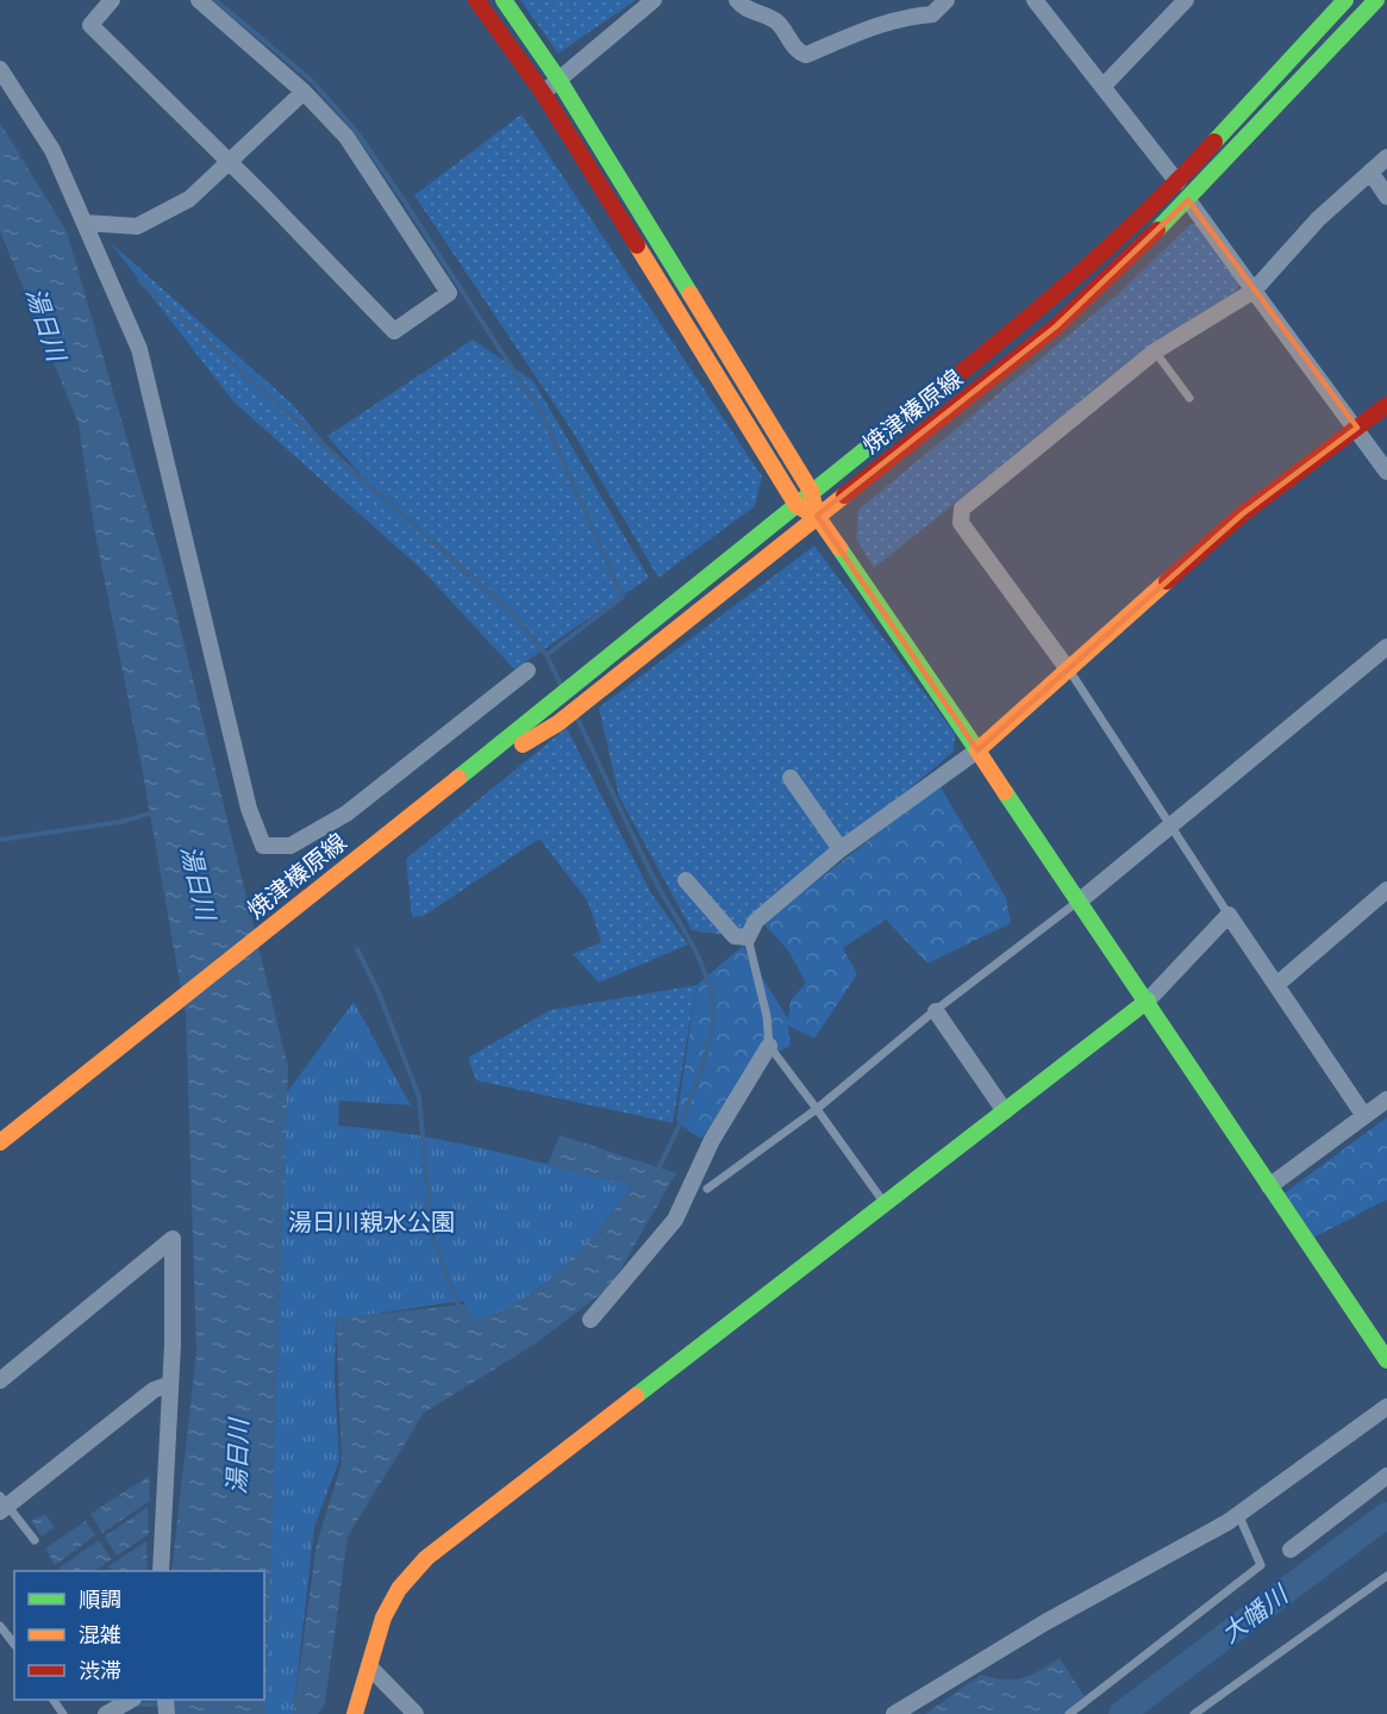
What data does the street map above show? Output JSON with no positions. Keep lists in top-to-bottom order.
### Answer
{
  "streets": {
    "street": ["焼津榛原線"]
  },
  "water": ["湯日川", "大幡川"],
  "parks": ["湯日川親水公園"],
  "legend": ["順調", "混雑", "渋滞"]
}
